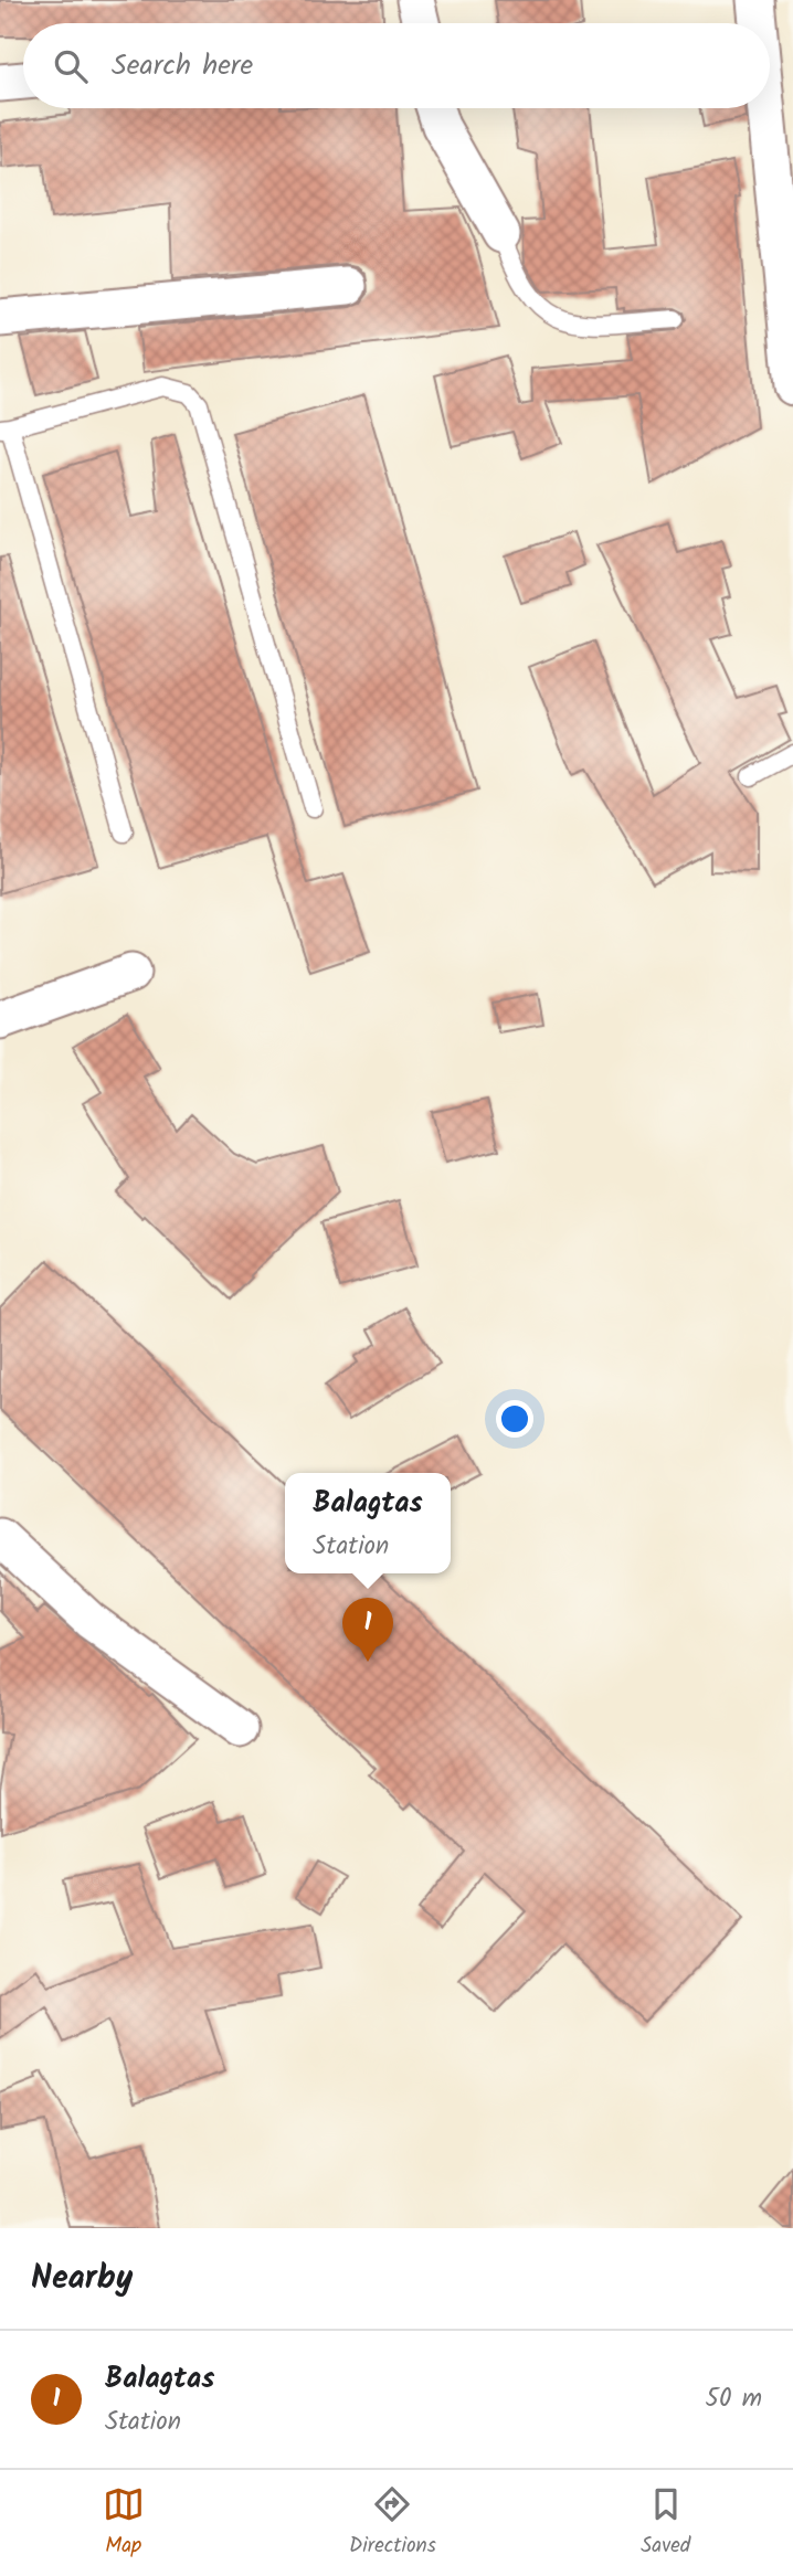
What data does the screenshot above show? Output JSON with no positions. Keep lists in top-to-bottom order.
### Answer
{
  "page": {
    "search": "Search here",
    "popup": ["Balagtas", "Station"],
    "pins": "1",
    "heading": "Nearby",
    "list": [
      {
        "mark": "1",
        "name": "Balagtas",
        "note": "Station",
        "value": "50 m"
      }
    ],
    "nav": ["Map", "Directions", "Saved"]
  }
}
